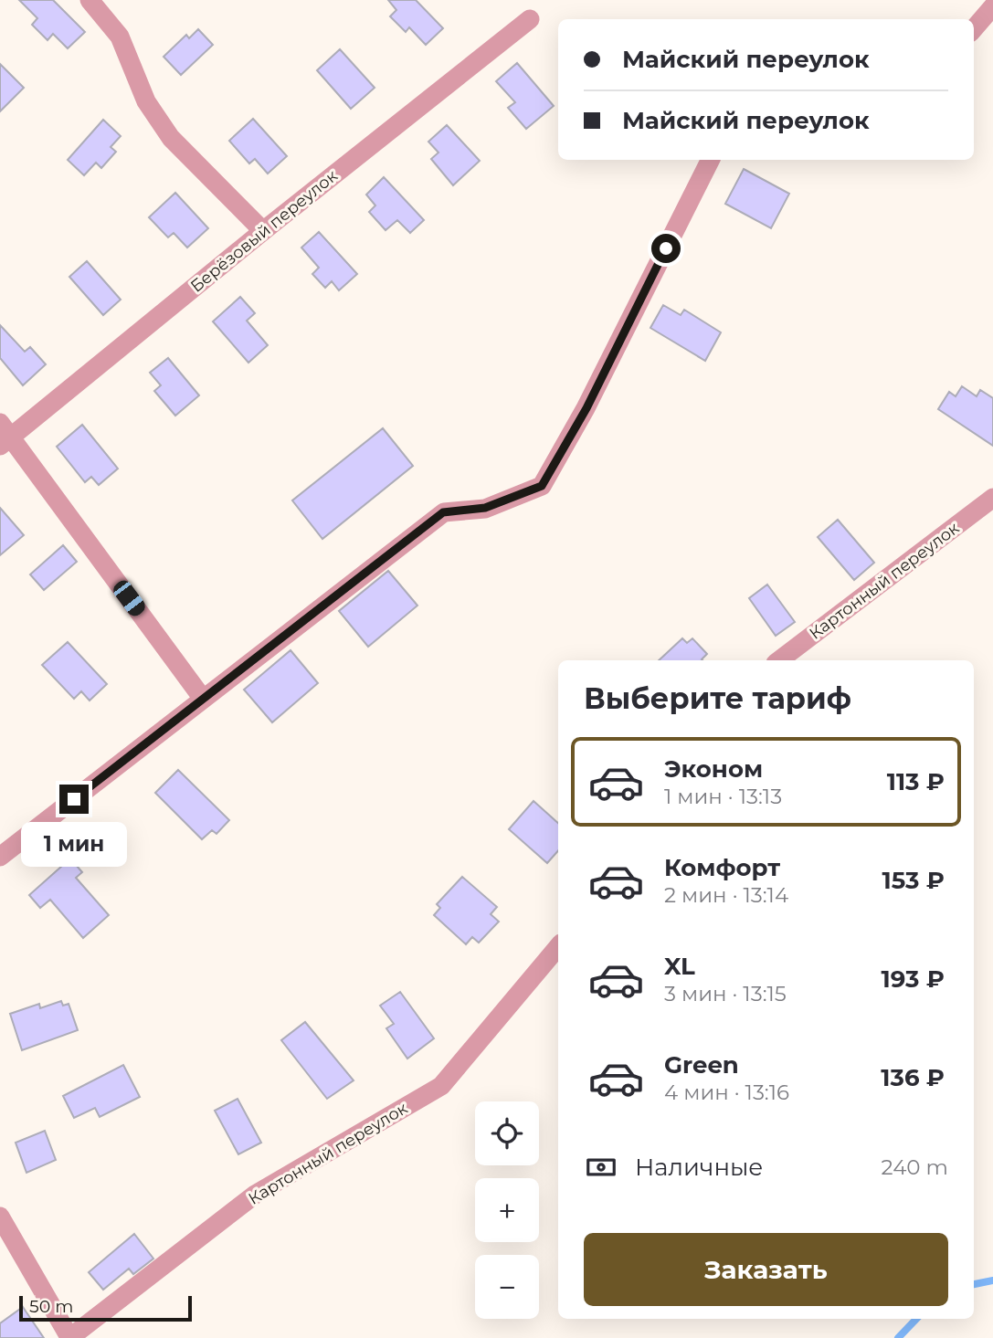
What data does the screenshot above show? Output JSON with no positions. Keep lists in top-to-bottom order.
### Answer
{
  "streets": {
    "street": ["Берёзовый переулок", "Картонный переулок"]
  },
  "scale_bar": "50 m",
  "page": {
    "banner": ["Майский переулок", "Майский переулок"],
    "heading": "Выберите тариф",
    "list": [
      {
        "name": "Эконом",
        "note": "1 мин · 13:13",
        "value": "113 ₽"
      },
      {
        "name": "Комфорт",
        "note": "2 мин · 13:14",
        "value": "153 ₽"
      },
      {
        "name": "XL",
        "note": "3 мин · 13:15",
        "value": "193 ₽"
      },
      {
        "name": "Green",
        "note": "4 мин · 13:16",
        "value": "136 ₽"
      }
    ],
    "bubble": "1 мин",
    "map_buttons": ["+", "−"],
    "pay": ["Наличные", "240 m"],
    "buttons": "Заказать",
    "scale": "50 m"
  }
}
